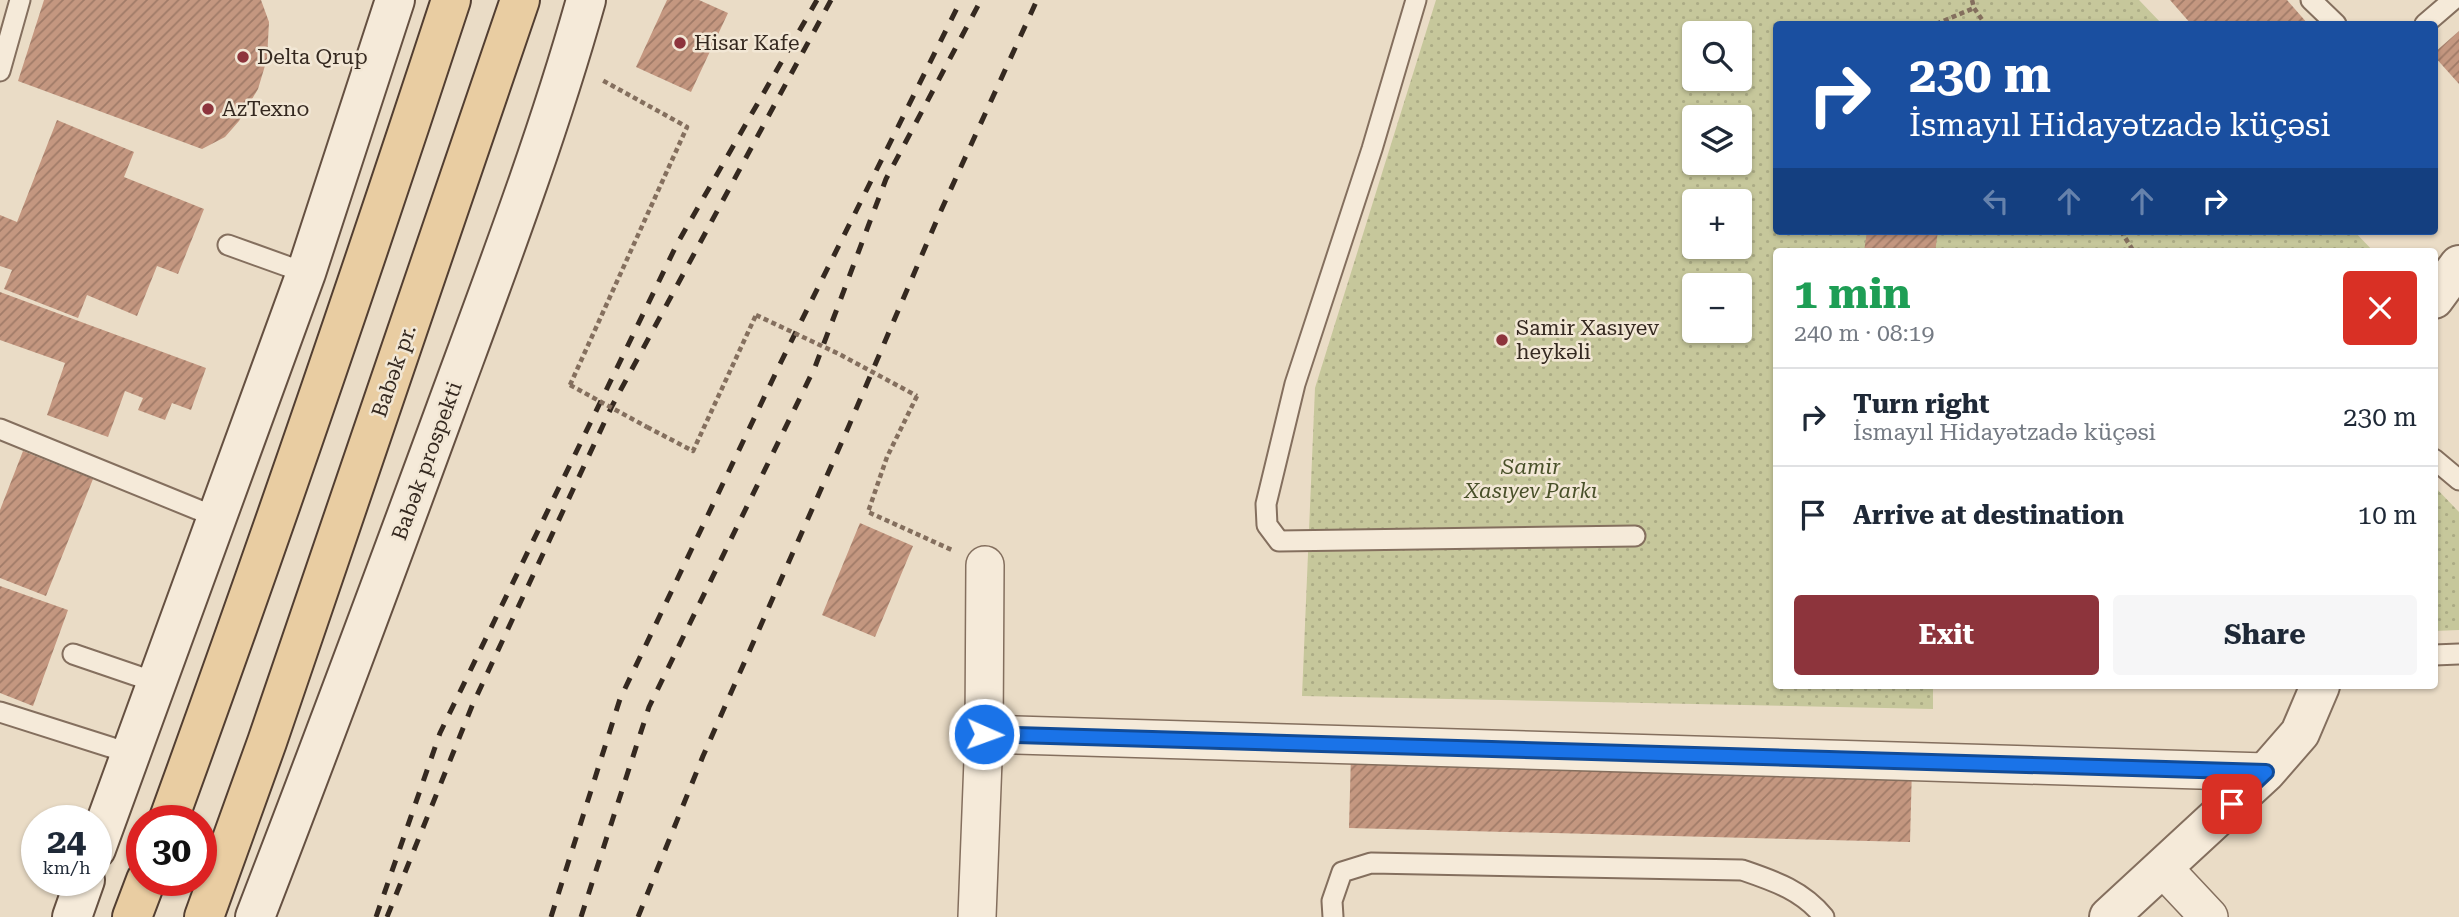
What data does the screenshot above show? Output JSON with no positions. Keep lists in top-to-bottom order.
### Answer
{
  "streets": {
    "main road": ["Babək pr.", "Babək prospekti"]
  },
  "parks": ["Samir Xasıyev Parkı"],
  "places": [
    "Hisar Kafe",
    "Delta Qrup",
    "AzTexno",
    "Samir Xasıyev heykəli"
  ],
  "page": {
    "map_buttons": ["+", "−"],
    "turn": ["230 m", "İsmayıl Hidayətzadə küçəsi"],
    "heading": ["1 min", "240 m · 08:19"],
    "list": [
      {
        "name": "Turn right",
        "note": "İsmayıl Hidayətzadə küçəsi",
        "value": "230 m"
      },
      {
        "name": "Arrive at destination",
        "value": "10 m"
      }
    ],
    "buttons": ["Exit", "Share"],
    "speed": "24 km/h",
    "limit": "30"
  }
}
